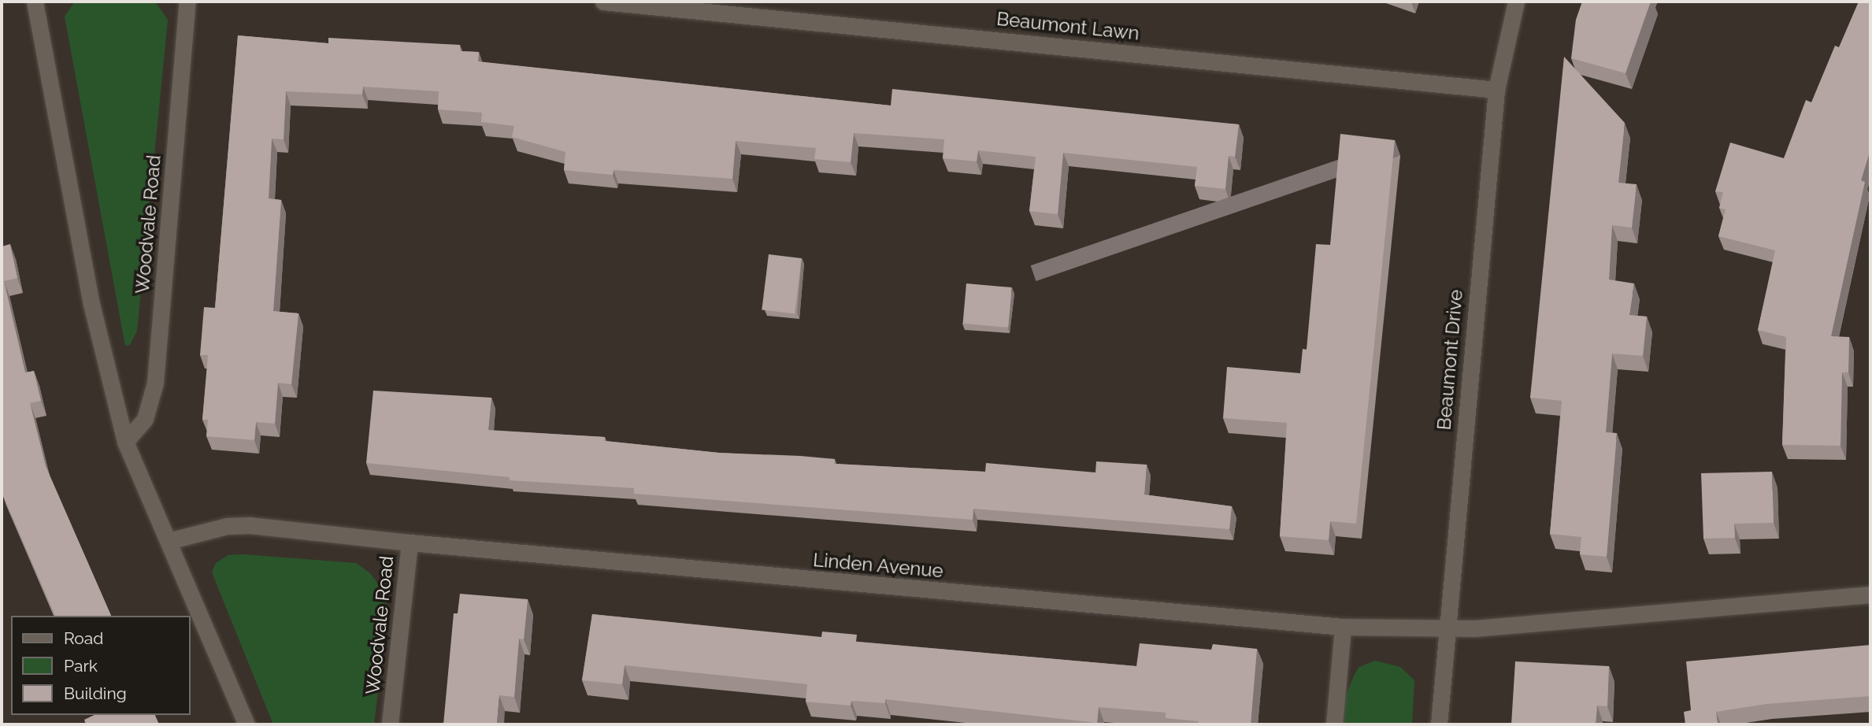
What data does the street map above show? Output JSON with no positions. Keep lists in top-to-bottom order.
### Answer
{
  "streets": {
    "street": [
      "Beaumont Lawn",
      "Woodvale Road",
      "Beaumont Drive",
      "Linden Avenue"
    ]
  },
  "crossings": [
    ["Beaumont Lawn", "Beaumont Drive"],
    ["Woodvale Road", "Linden Avenue"],
    ["Beaumont Drive", "Linden Avenue"]
  ],
  "legend": ["Road", "Park", "Building"]
}
